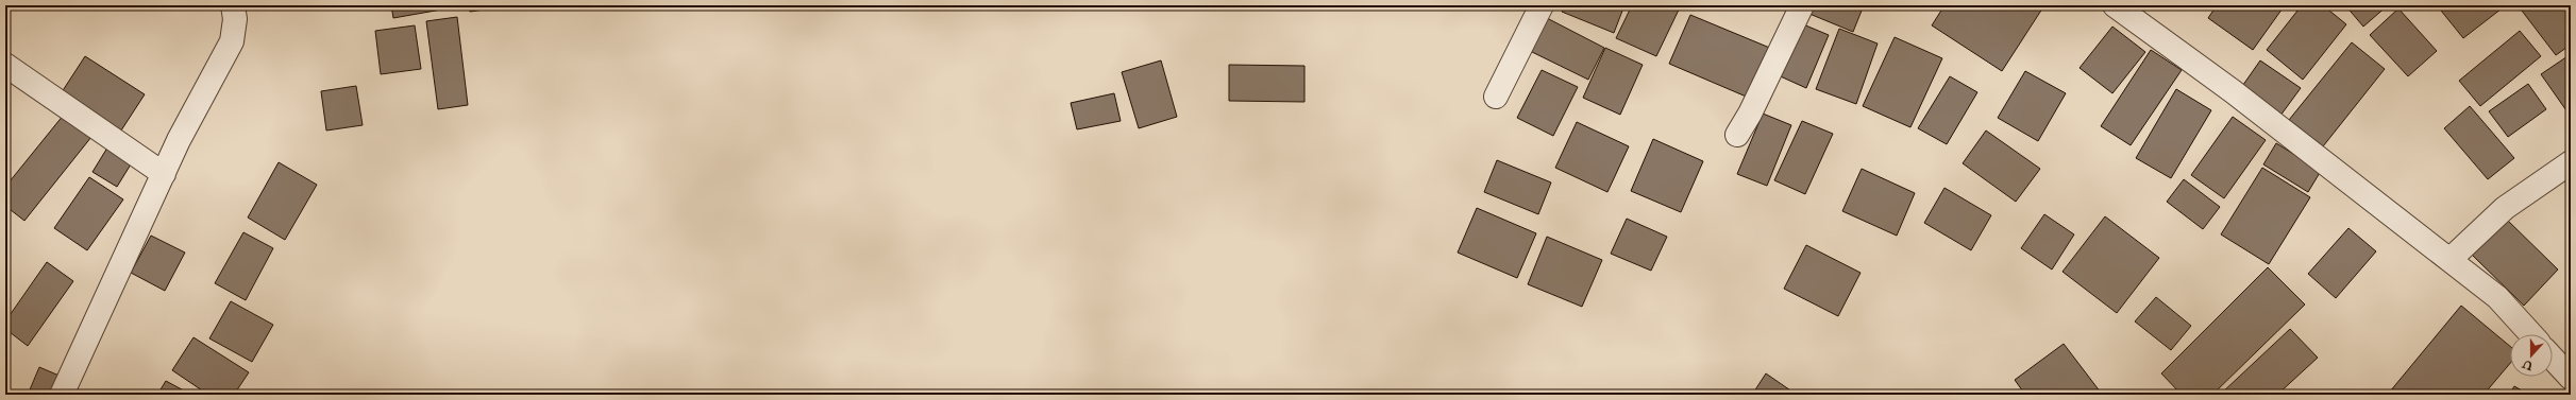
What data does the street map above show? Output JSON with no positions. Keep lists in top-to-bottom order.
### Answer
{
  "north": "bottom"
}
